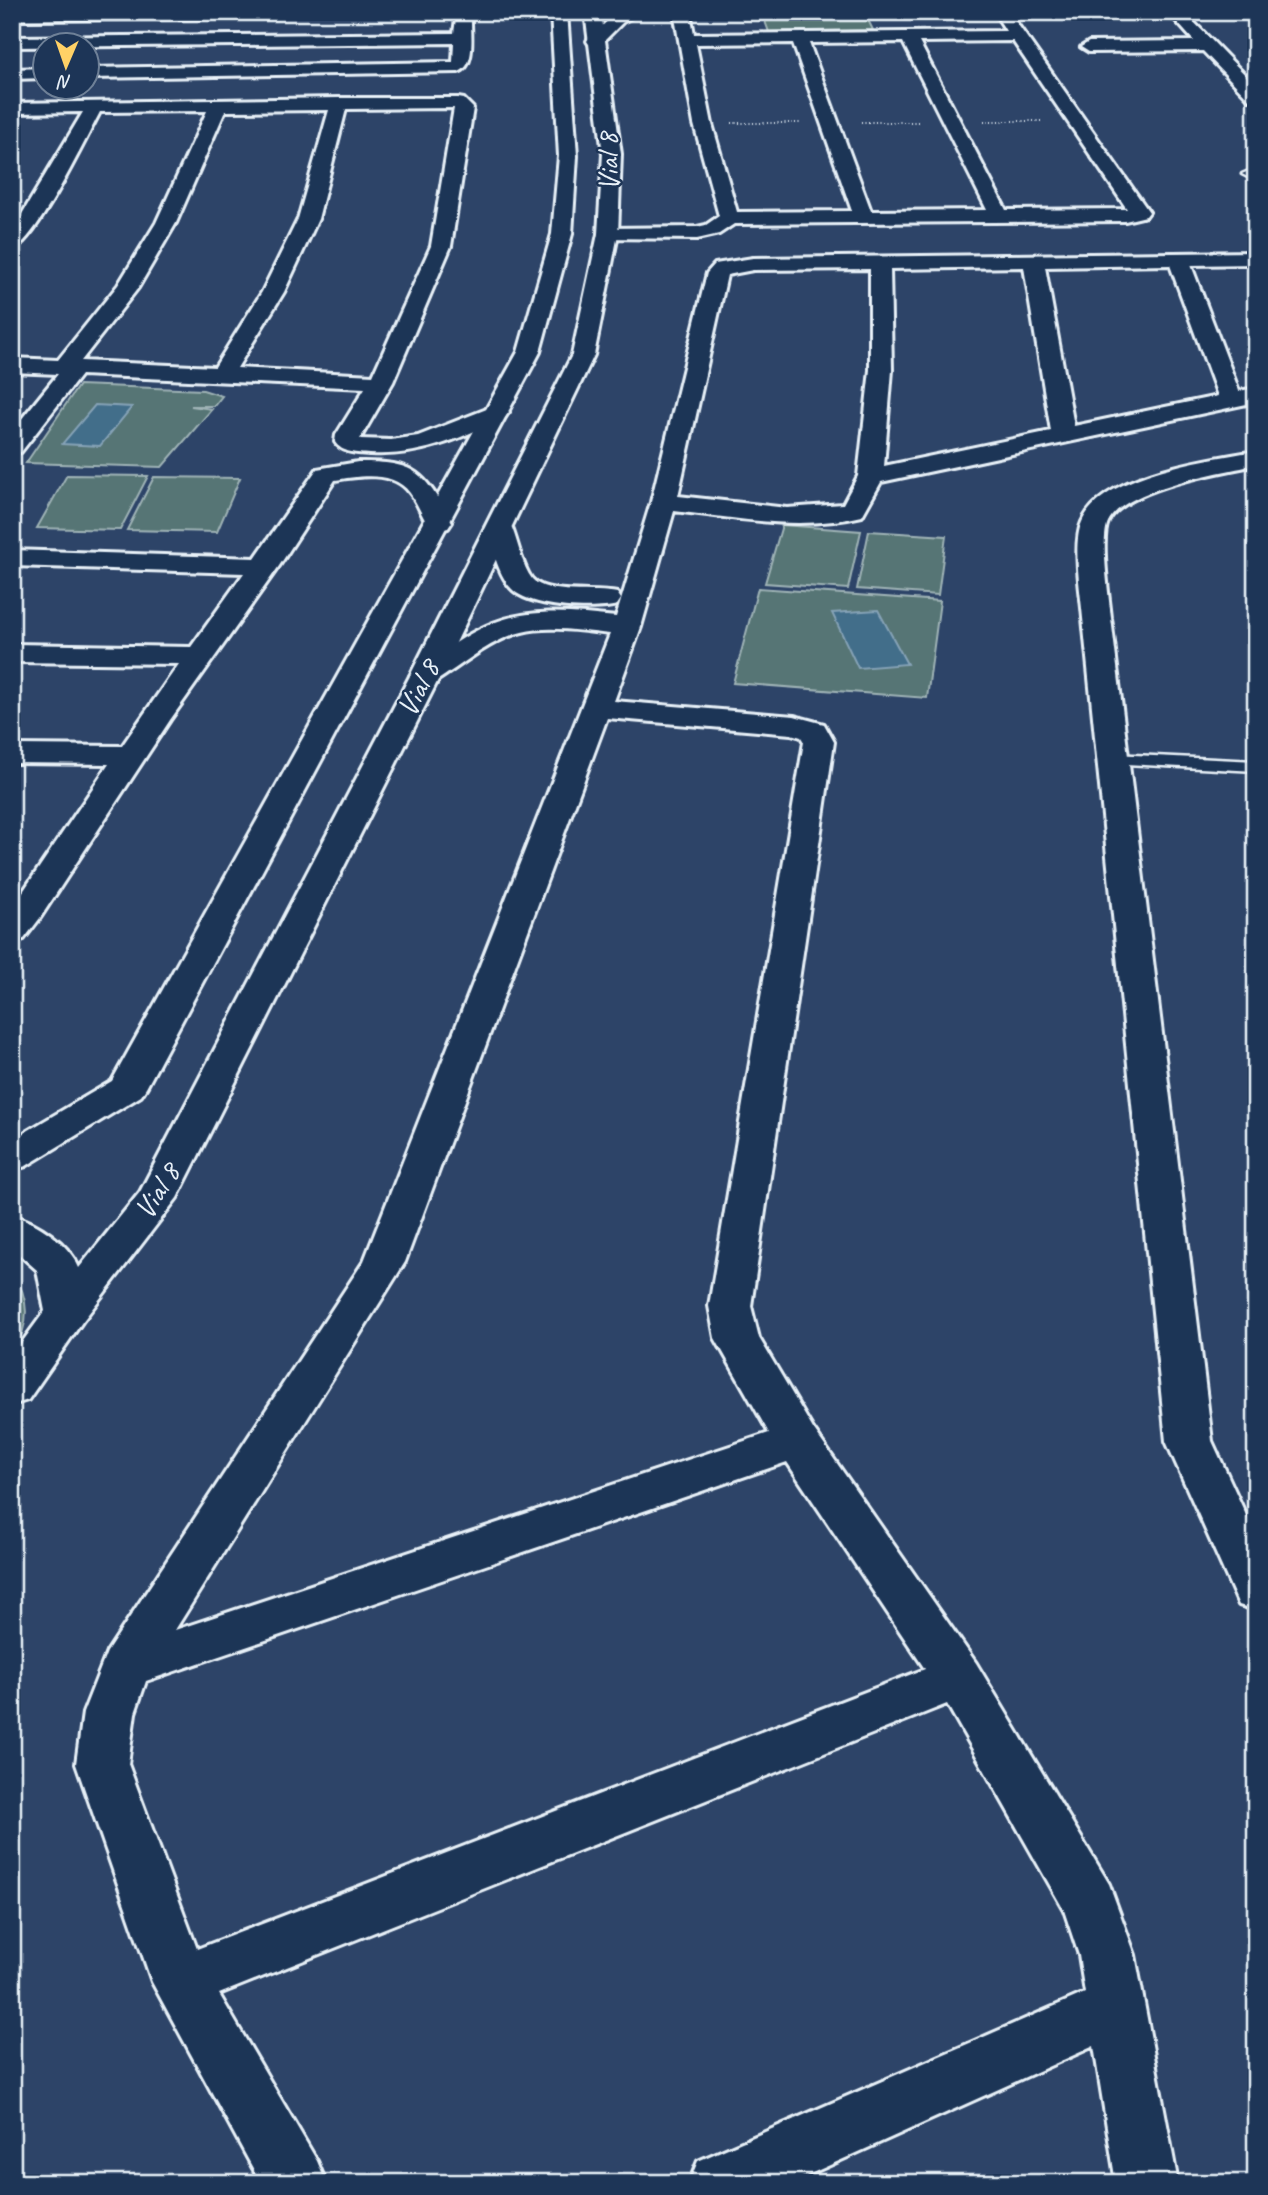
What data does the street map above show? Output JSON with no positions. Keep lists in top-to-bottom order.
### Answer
{
  "streets": {
    "street": ["Vial 8"]
  },
  "north": "bottom"
}
